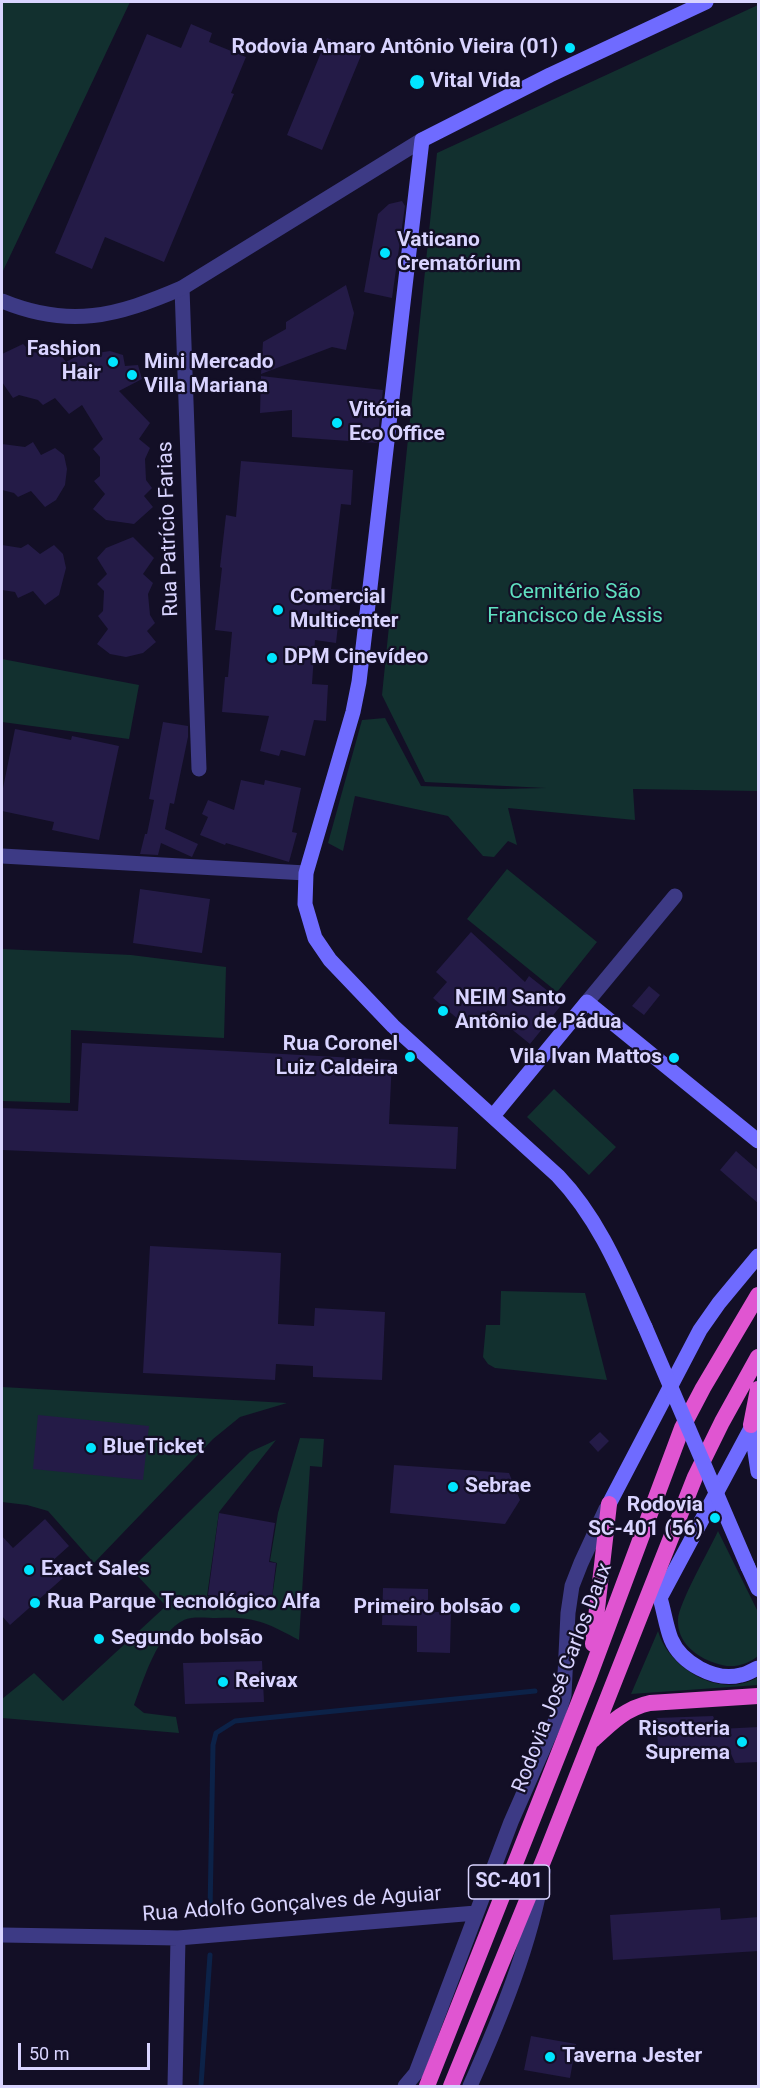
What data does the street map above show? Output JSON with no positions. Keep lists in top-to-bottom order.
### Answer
{
  "streets": {
    "highway": ["Rodovia José Carlos Daux", "SC-401"],
    "street": ["Rua Patrício Farias", "Rua Adolfo Gonçalves de Aguiar"]
  },
  "parks": ["Cemitério São Francisco de Assis"],
  "places": [
    "Rodovia Amaro Antônio Vieira (01)",
    "Vital Vida",
    "Vaticano Crematórium",
    "Fashion Hair",
    "Mini Mercado Villa Mariana",
    "Vitória Eco Office",
    "Comercial Multicenter",
    "DPM Cinevídeo",
    "NEIM Santo Antônio de Pádua",
    "Rua Coronel Luiz Caldeira",
    "Vila Ivan Mattos",
    "BlueTicket",
    "Sebrae",
    "Rodovia SC-401 (56)",
    "Exact Sales",
    "Rua Parque Tecnológico Alfa",
    "Primeiro bolsão",
    "Segundo bolsão",
    "Reivax",
    "Risotteria Suprema",
    "Taverna Jester"
  ],
  "scale_bar": "50 m"
}
